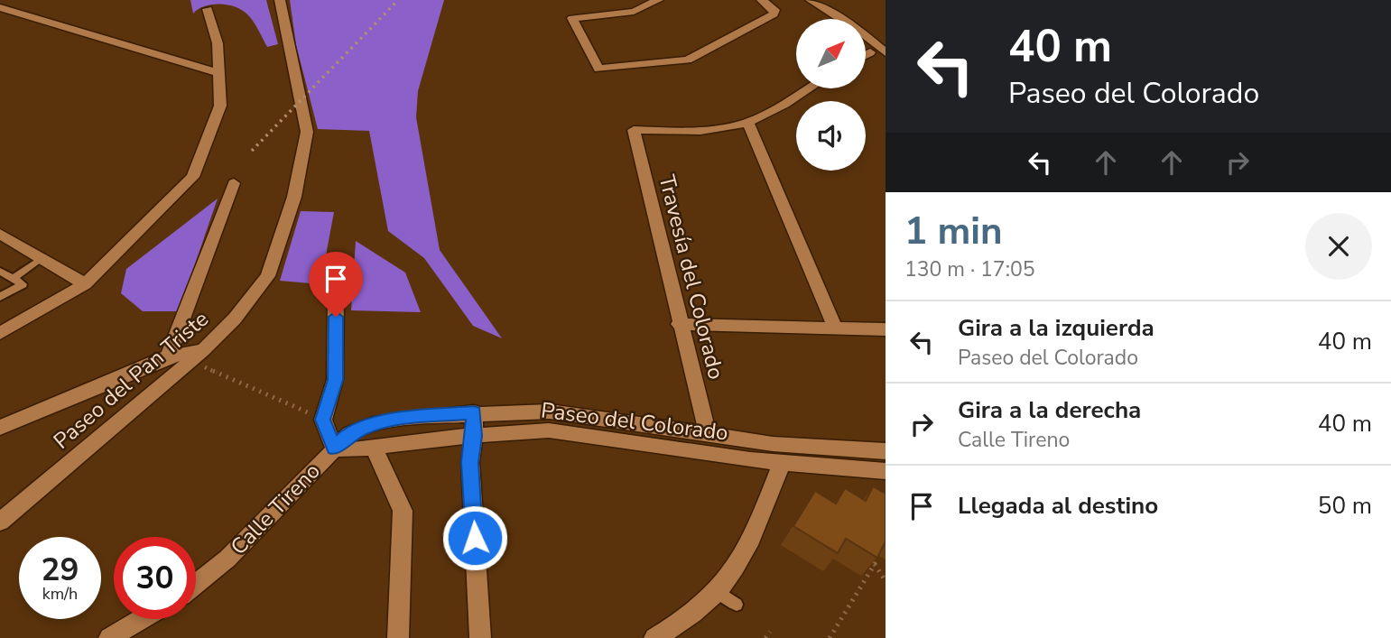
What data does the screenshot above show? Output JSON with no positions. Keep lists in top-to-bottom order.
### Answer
{
  "streets": {
    "street": [
      "Travesía del Colorado",
      "Paseo del Pan Triste",
      "Paseo del Colorado",
      "Calle Tireno"
    ]
  },
  "crossings": [
    ["Travesía del Colorado", "Paseo del Colorado"],
    ["Paseo del Colorado", "Calle Tireno"]
  ],
  "north": "top right",
  "page": {
    "turn": ["40 m", "Paseo del Colorado"],
    "heading": ["1 min", "130 m · 17:05"],
    "list": [
      {
        "name": "Gira a la izquierda",
        "note": "Paseo del Colorado",
        "value": "40 m"
      },
      {
        "name": "Gira a la derecha",
        "note": "Calle Tireno",
        "value": "40 m"
      },
      {
        "name": "Llegada al destino",
        "value": "50 m"
      }
    ],
    "speed": "29 km/h",
    "limit": "30"
  }
}
